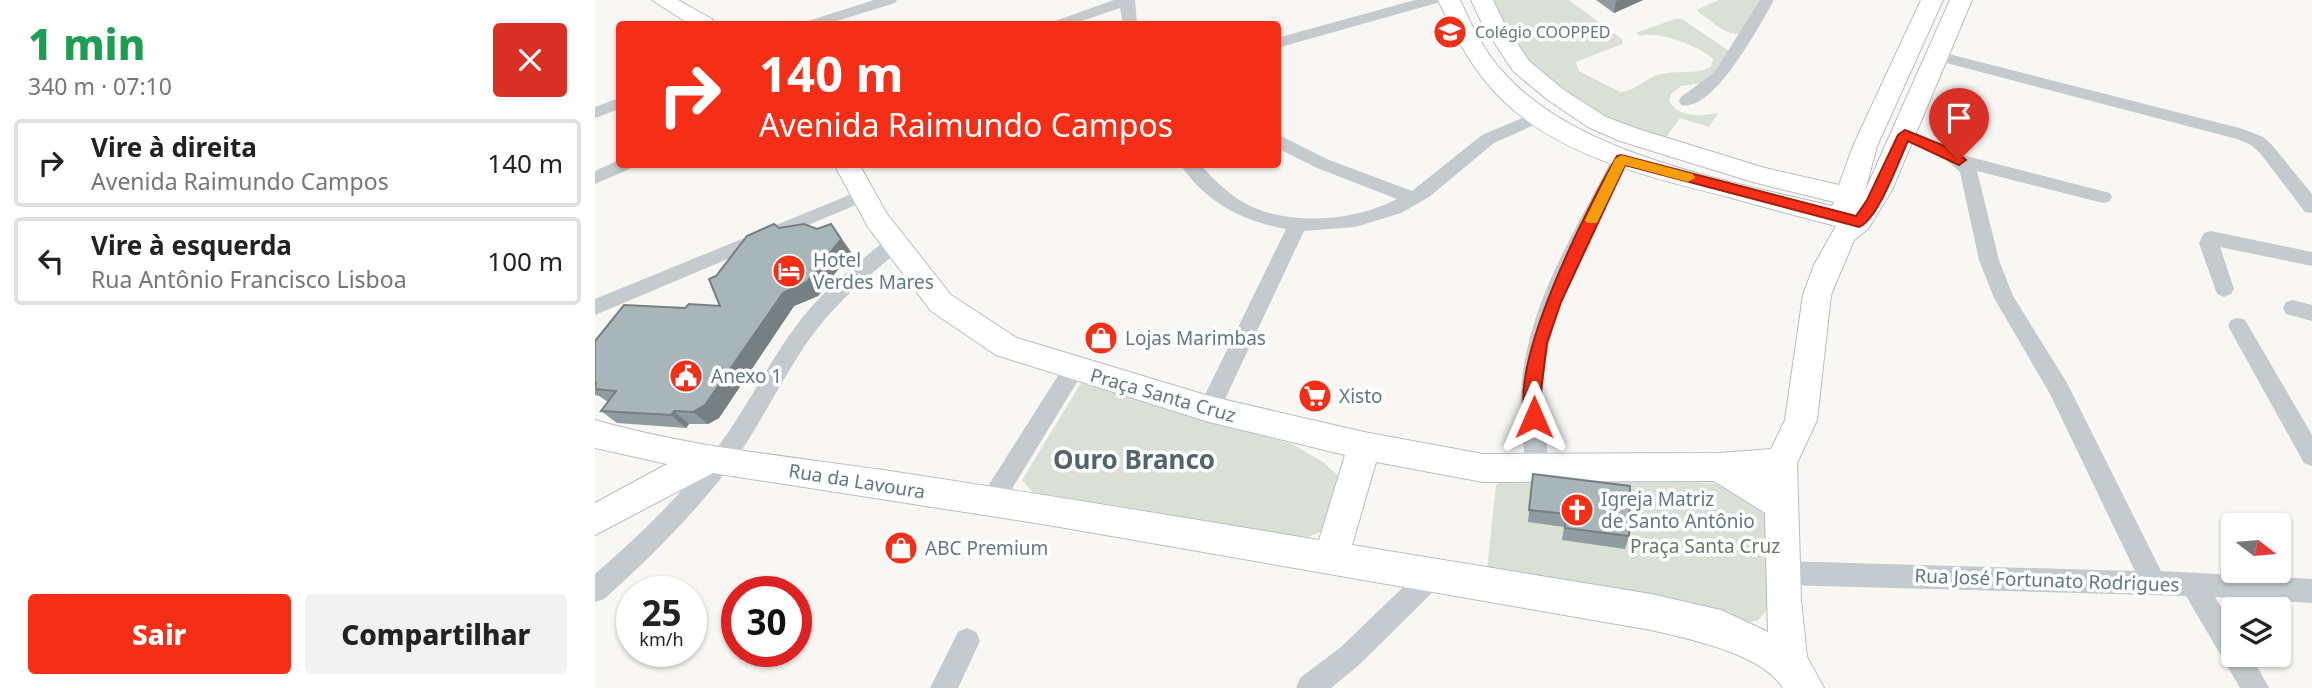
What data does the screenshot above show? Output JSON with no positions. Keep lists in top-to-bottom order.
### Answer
{
  "streets": {
    "main road": ["Praça Santa Cruz", "Rua da Lavoura"],
    "street": ["Rua José Fortunato Rodrigues"]
  },
  "districts": ["Ouro Branco"],
  "parks": ["Praça Santa Cruz"],
  "places": {
    "school or university": ["Colégio COOPPED"],
    "hotel": ["Hotel Verdes Mares"],
    "shop": ["Lojas Marimbas", "ABC Premium"],
    "public building": ["Anexo 1"],
    "supermarket": ["Xisto"],
    "church": ["Igreja Matriz de Santo Antônio"]
  },
  "north": "right",
  "page": {
    "heading": ["1 min", "340 m · 07:10"],
    "turn": ["140 m", "Avenida Raimundo Campos"],
    "list": [
      {
        "name": "Vire à direita",
        "note": "Avenida Raimundo Campos",
        "value": "140 m"
      },
      {
        "name": "Vire à esquerda",
        "note": "Rua Antônio Francisco Lisboa",
        "value": "100 m"
      }
    ],
    "speed": "25 km/h",
    "limit": "30",
    "buttons": ["Sair", "Compartilhar"]
  }
}
